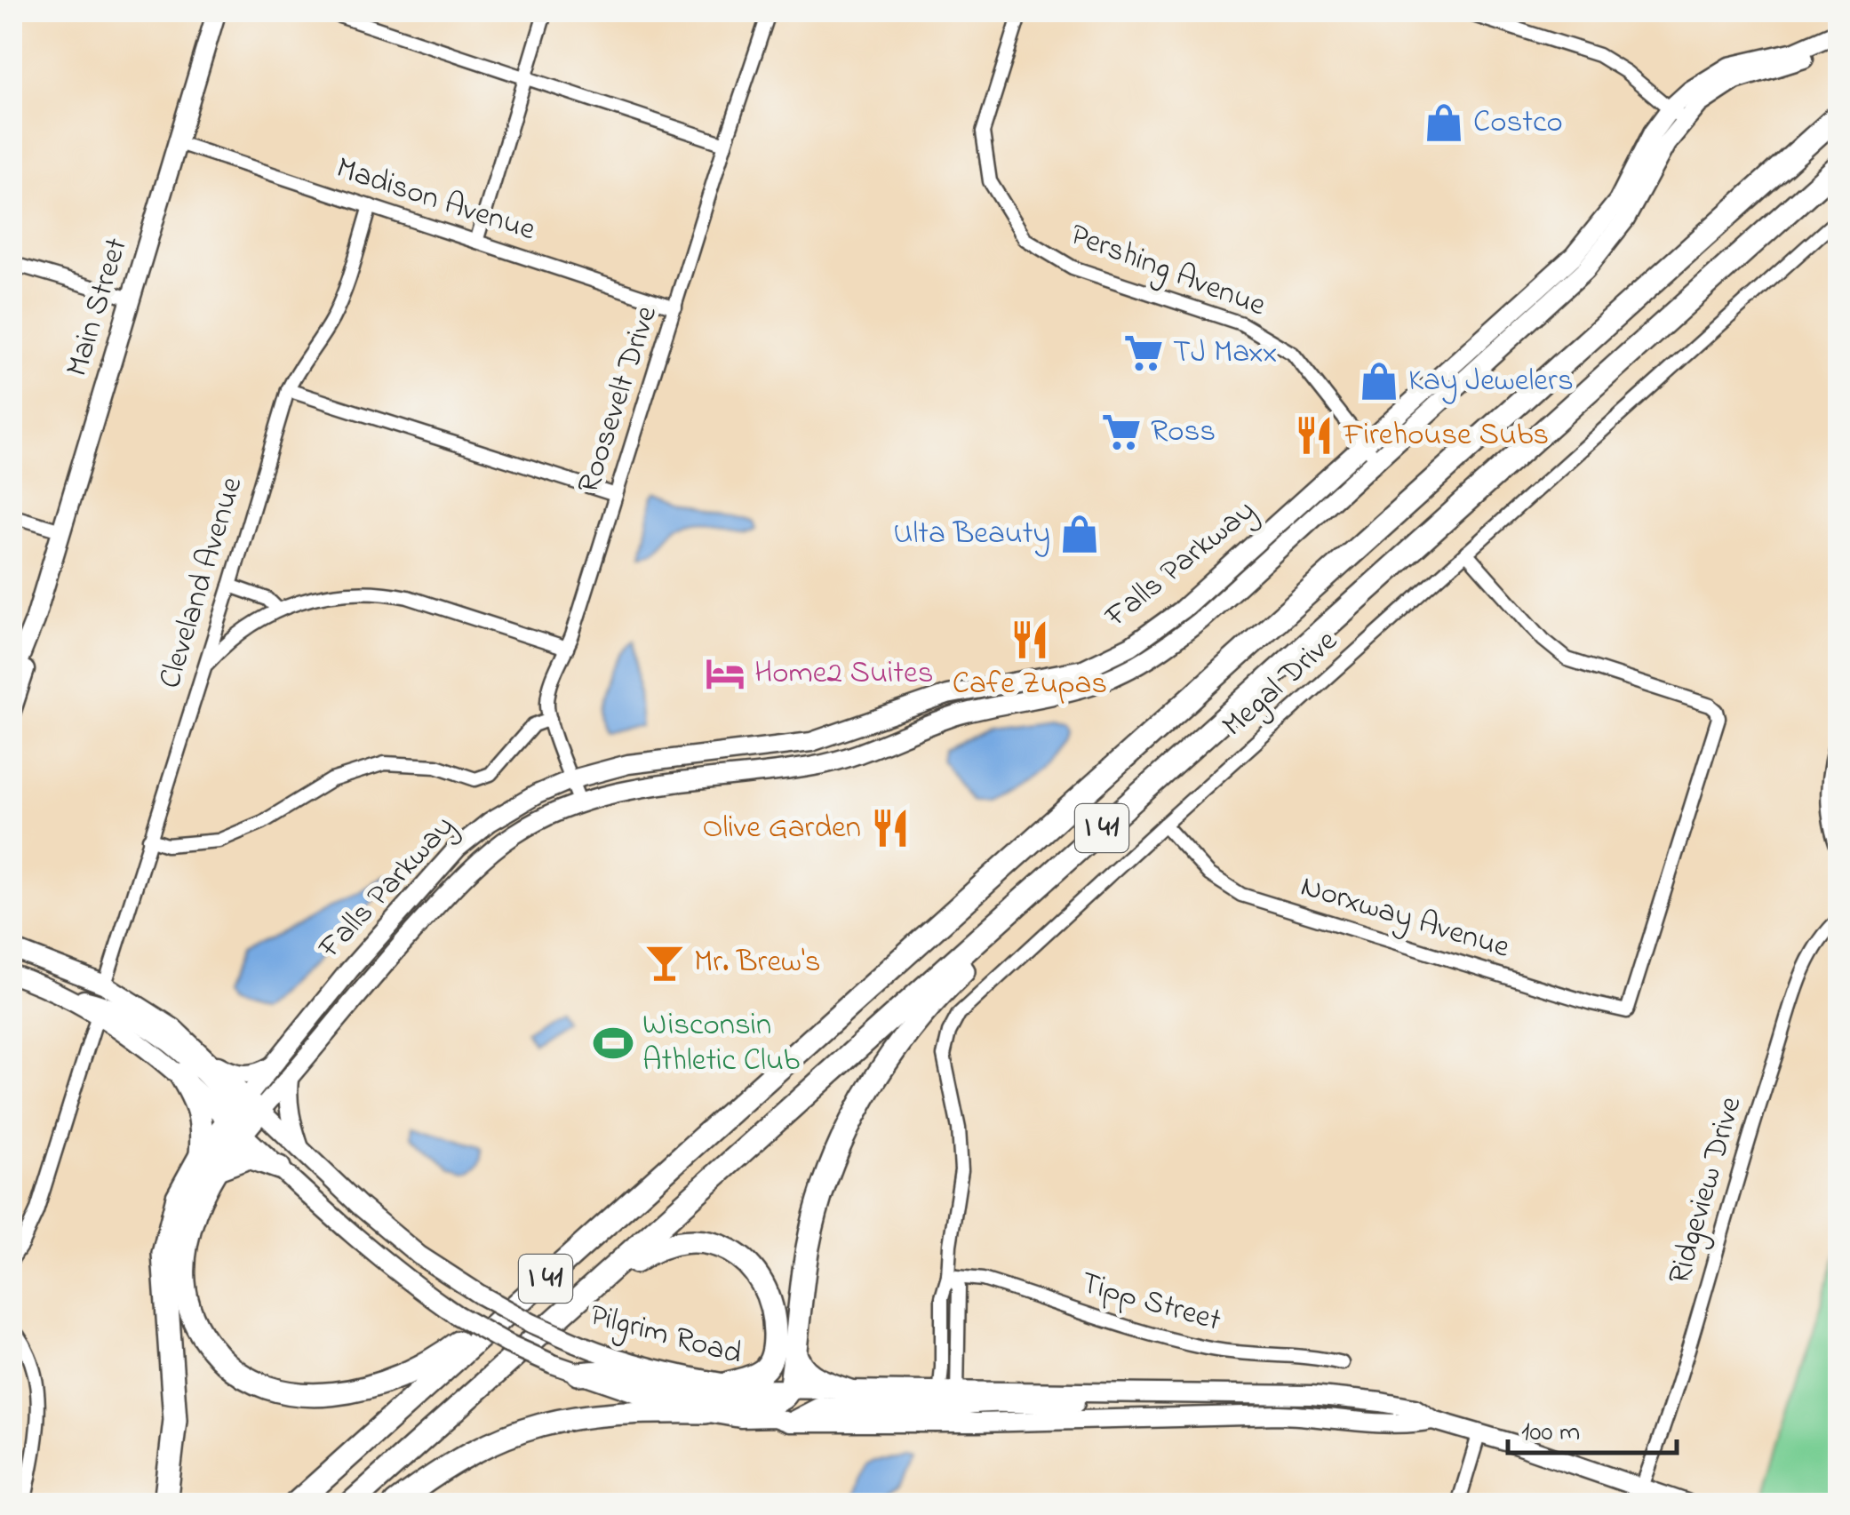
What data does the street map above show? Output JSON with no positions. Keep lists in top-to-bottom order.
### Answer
{
  "streets": {
    "highway": ["I 41"],
    "street": [
      "Madison Avenue",
      "Pershing Avenue",
      "Main Street",
      "Roosevelt Drive",
      "Falls Parkway",
      "Cleveland Avenue",
      "Megal Drive",
      "Norxway Avenue",
      "Ridgeview Drive",
      "Tipp Street",
      "Pilgrim Road"
    ]
  },
  "crossings": [
    ["Madison Avenue", "Main Street"],
    ["Madison Avenue", "Roosevelt Drive"],
    ["Madison Avenue", "Cleveland Avenue"],
    ["Pershing Avenue", "Falls Parkway"],
    ["Roosevelt Drive", "Falls Parkway"],
    ["Falls Parkway", "Pilgrim Road"],
    ["Cleveland Avenue", "Pilgrim Road"],
    ["Megal Drive", "Norxway Avenue"],
    ["Megal Drive", "Tipp Street"],
    ["Megal Drive", "Pilgrim Road"],
    ["Ridgeview Drive", "Pilgrim Road"]
  ],
  "places": {
    "shop": ["Costco", "Kay Jewelers", "Ulta Beauty"],
    "supermarket": ["TJ Maxx", "Ross"],
    "restaurant": ["Firehouse Subs", "Cafe Zupas", "Olive Garden"],
    "hotel": ["Home2 Suites"],
    "bar": ["Mr. Brew's"],
    "sports": ["Wisconsin Athletic Club"]
  },
  "scale_bar": "100 m"
}
